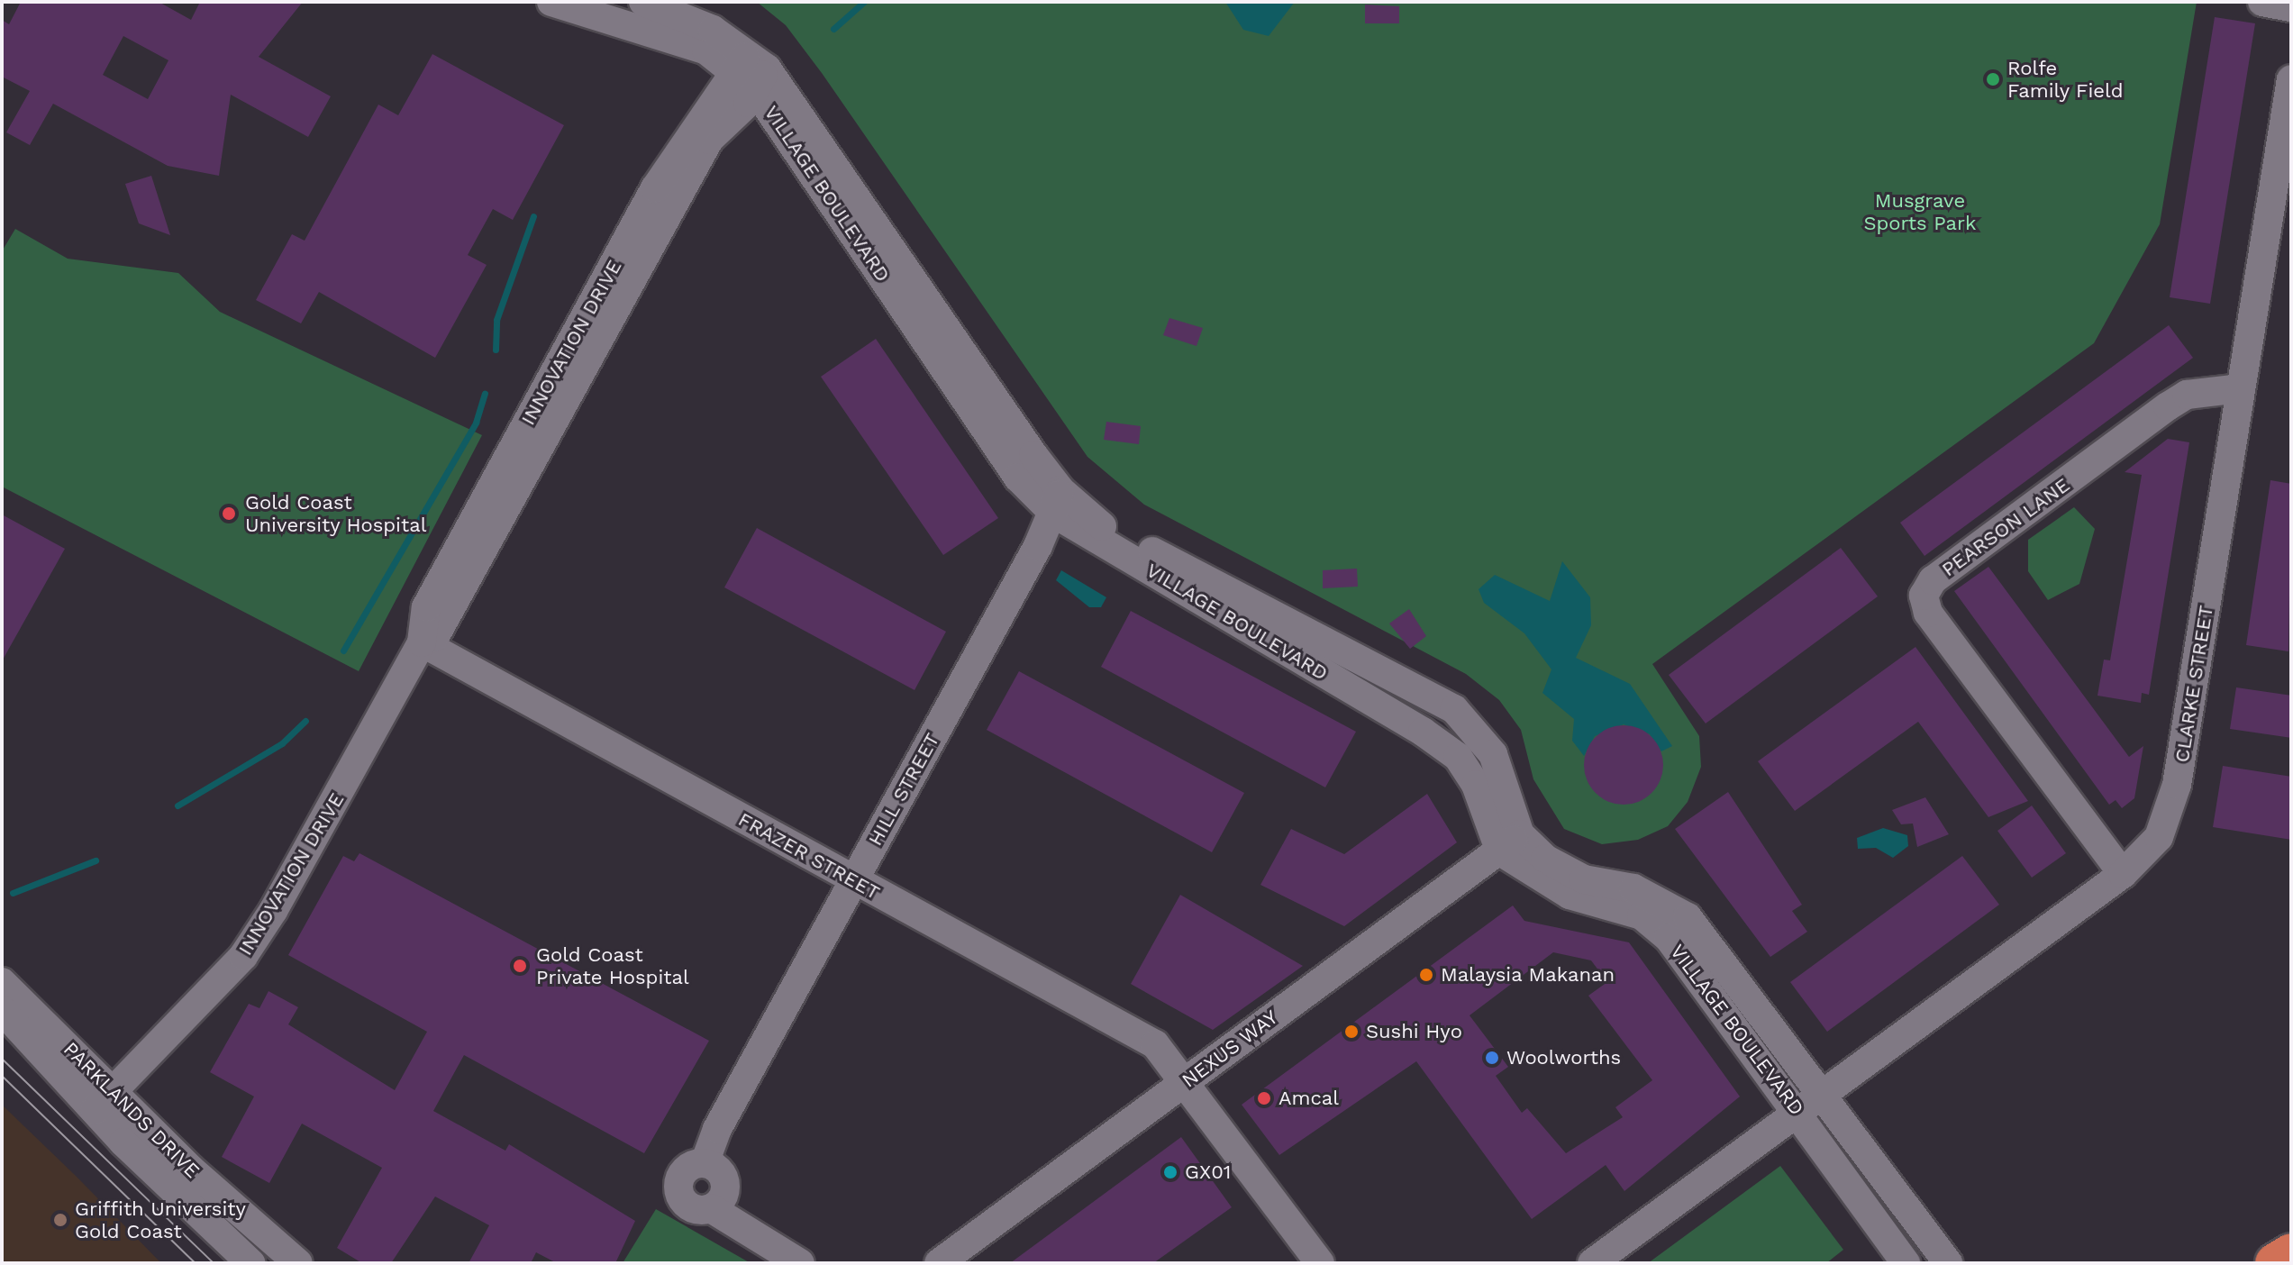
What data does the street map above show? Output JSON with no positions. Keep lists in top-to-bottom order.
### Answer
{
  "streets": {
    "street": [
      "VILLAGE BOULEVARD",
      "INNOVATION DRIVE",
      "PEARSON LANE",
      "CLARKE STREET",
      "HILL STREET",
      "FRAZER STREET",
      "NEXUS WAY",
      "PARKLANDS DRIVE"
    ]
  },
  "crossings": [
    ["VILLAGE BOULEVARD", "INNOVATION DRIVE"],
    ["VILLAGE BOULEVARD", "CLARKE STREET"],
    ["VILLAGE BOULEVARD", "HILL STREET"],
    ["VILLAGE BOULEVARD", "NEXUS WAY"],
    ["INNOVATION DRIVE", "FRAZER STREET"],
    ["INNOVATION DRIVE", "PARKLANDS DRIVE"],
    ["PEARSON LANE", "CLARKE STREET"],
    ["HILL STREET", "FRAZER STREET"],
    ["FRAZER STREET", "NEXUS WAY"]
  ],
  "parks": ["Musgrave Sports Park"],
  "places": [
    "Rolfe Family Field",
    "Gold Coast University Hospital",
    "Gold Coast Private Hospital",
    "Malaysia Makanan",
    "Sushi Hyo",
    "Woolworths",
    "Amcal",
    "GX01",
    "Griffith University Gold Coast"
  ]
}
